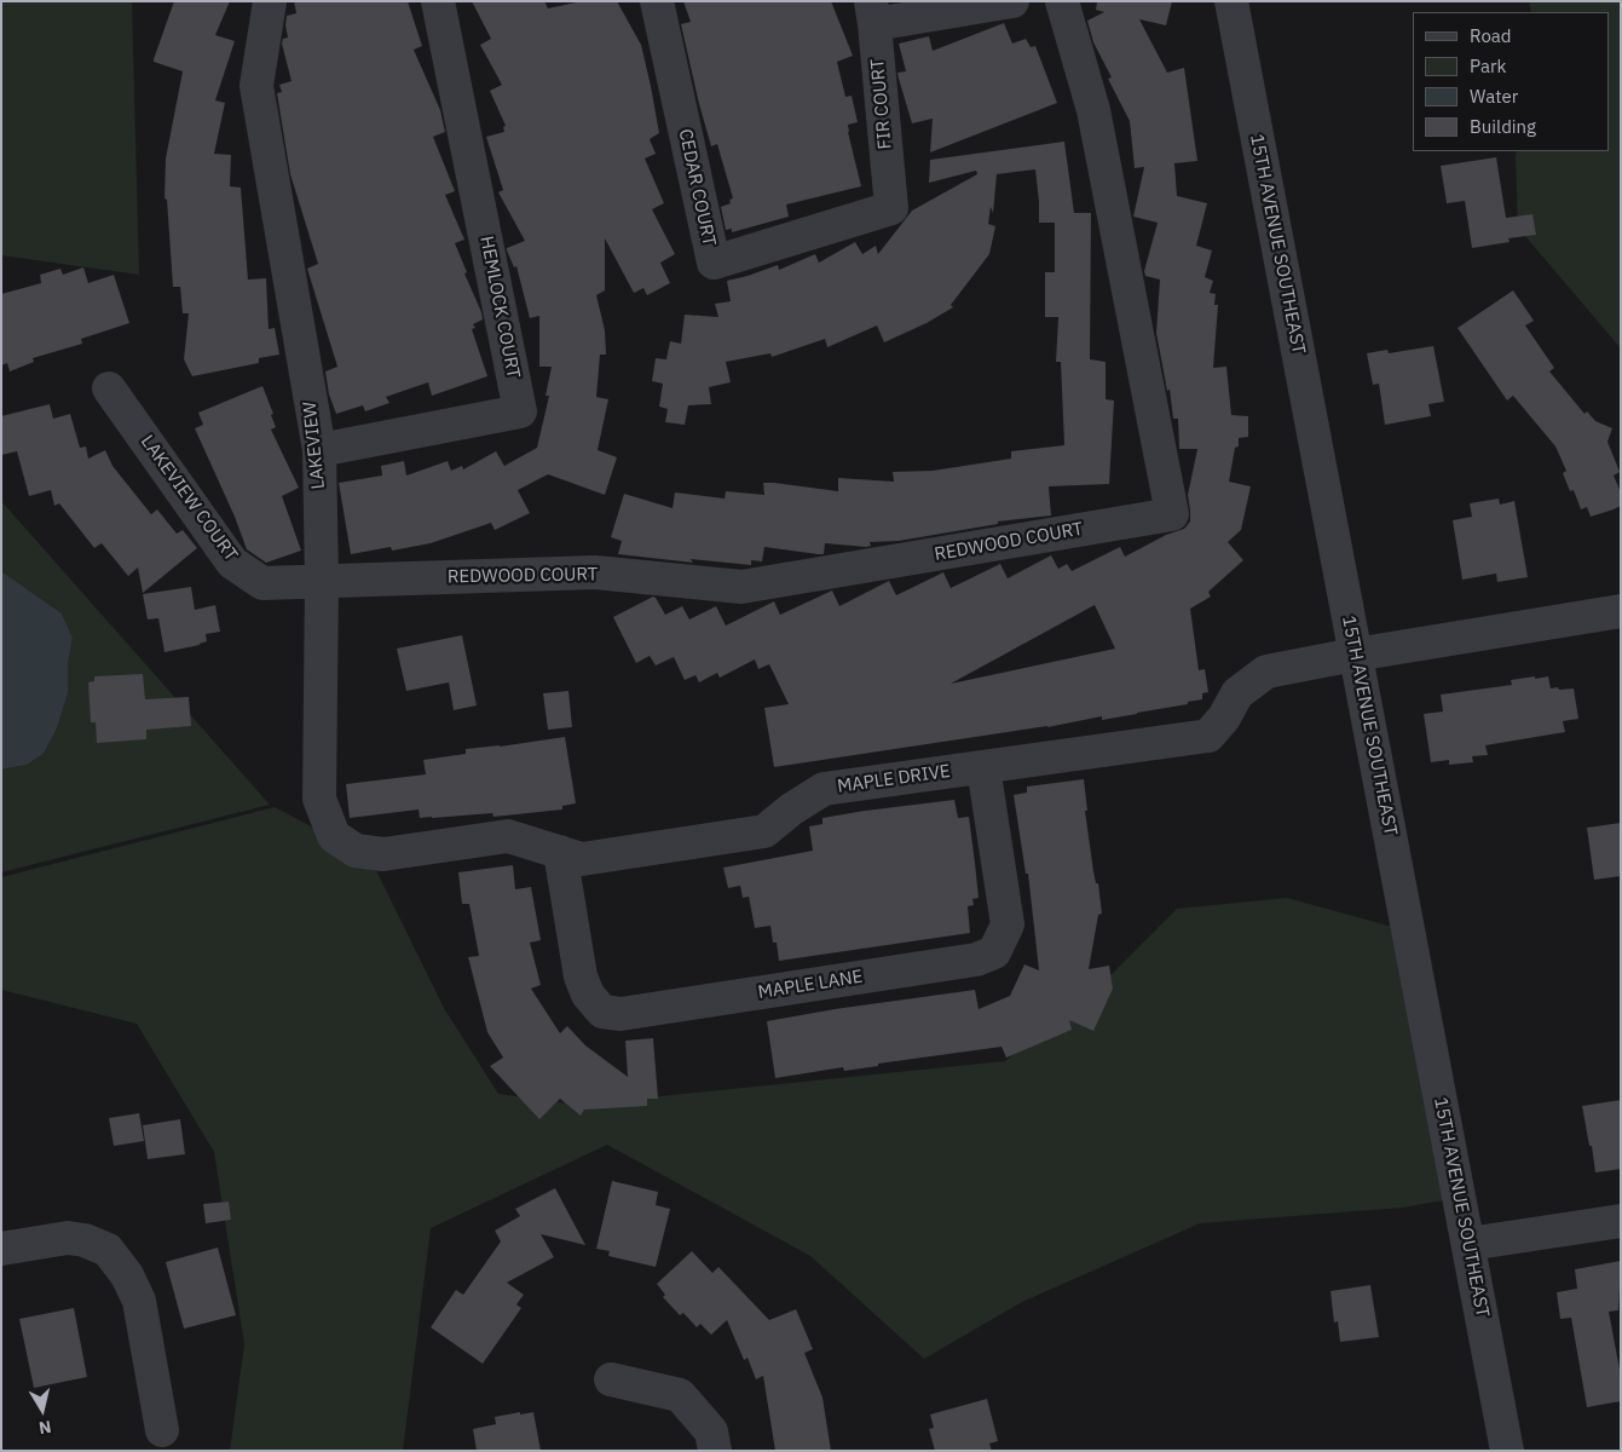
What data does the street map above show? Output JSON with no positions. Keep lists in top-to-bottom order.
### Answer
{
  "streets": {
    "street": [
      "FIR COURT",
      "CEDAR COURT",
      "15TH AVENUE SOUTHEAST",
      "HEMLOCK COURT",
      "LAKEVIEW",
      "LAKEVIEW COURT",
      "REDWOOD COURT",
      "MAPLE DRIVE",
      "MAPLE LANE"
    ]
  },
  "crossings": [
    ["FIR COURT", "CEDAR COURT"],
    ["15TH AVENUE SOUTHEAST", "MAPLE DRIVE"],
    ["HEMLOCK COURT", "LAKEVIEW"],
    ["LAKEVIEW", "LAKEVIEW COURT"],
    ["LAKEVIEW", "REDWOOD COURT"],
    ["LAKEVIEW", "MAPLE DRIVE"],
    ["LAKEVIEW COURT", "REDWOOD COURT"],
    ["MAPLE DRIVE", "MAPLE LANE"]
  ],
  "legend": [
    "Road",
    "Park",
    "Water",
    "Building"
  ],
  "north": "bottom"
}
